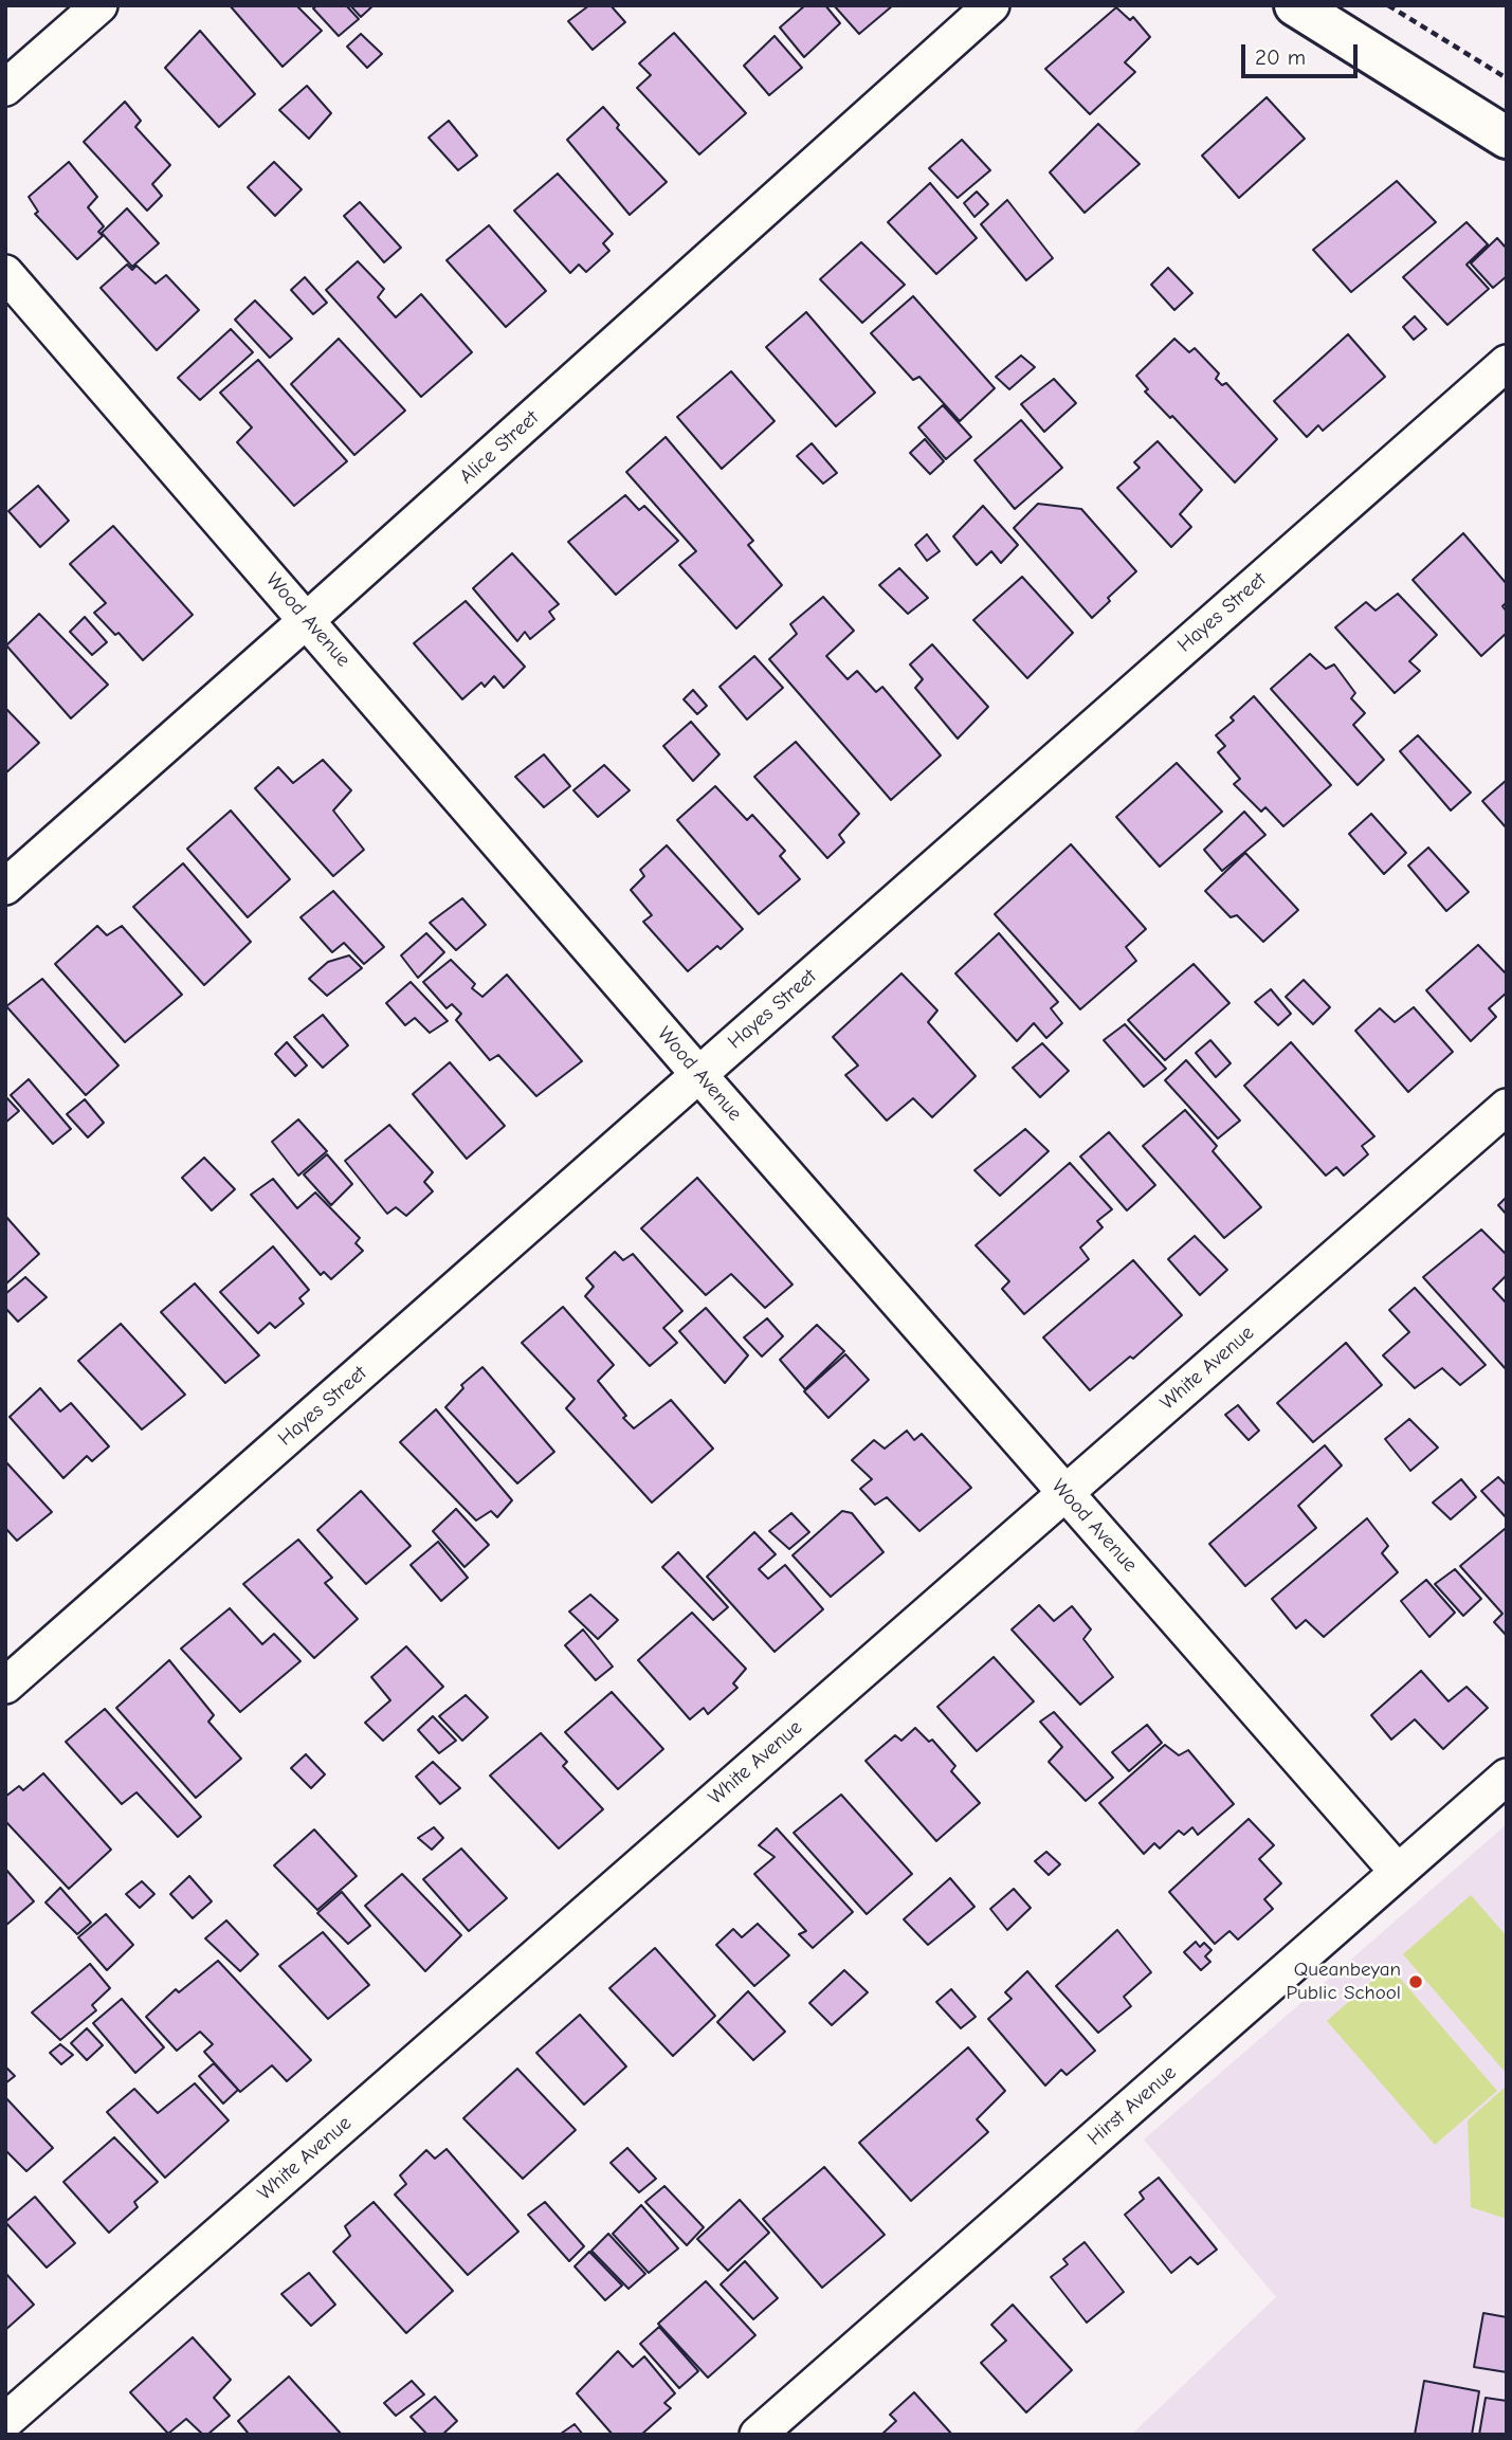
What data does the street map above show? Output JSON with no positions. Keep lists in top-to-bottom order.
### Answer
{
  "streets": {
    "street": [
      "Alice Street",
      "Hayes Street",
      "Wood Avenue",
      "White Avenue",
      "Hirst Avenue"
    ]
  },
  "crossings": [
    ["Alice Street", "Wood Avenue"],
    ["Hayes Street", "Wood Avenue"],
    ["Wood Avenue", "White Avenue"],
    ["Wood Avenue", "Hirst Avenue"]
  ],
  "places": ["Queanbeyan Public School"],
  "scale_bar": "20 m"
}
